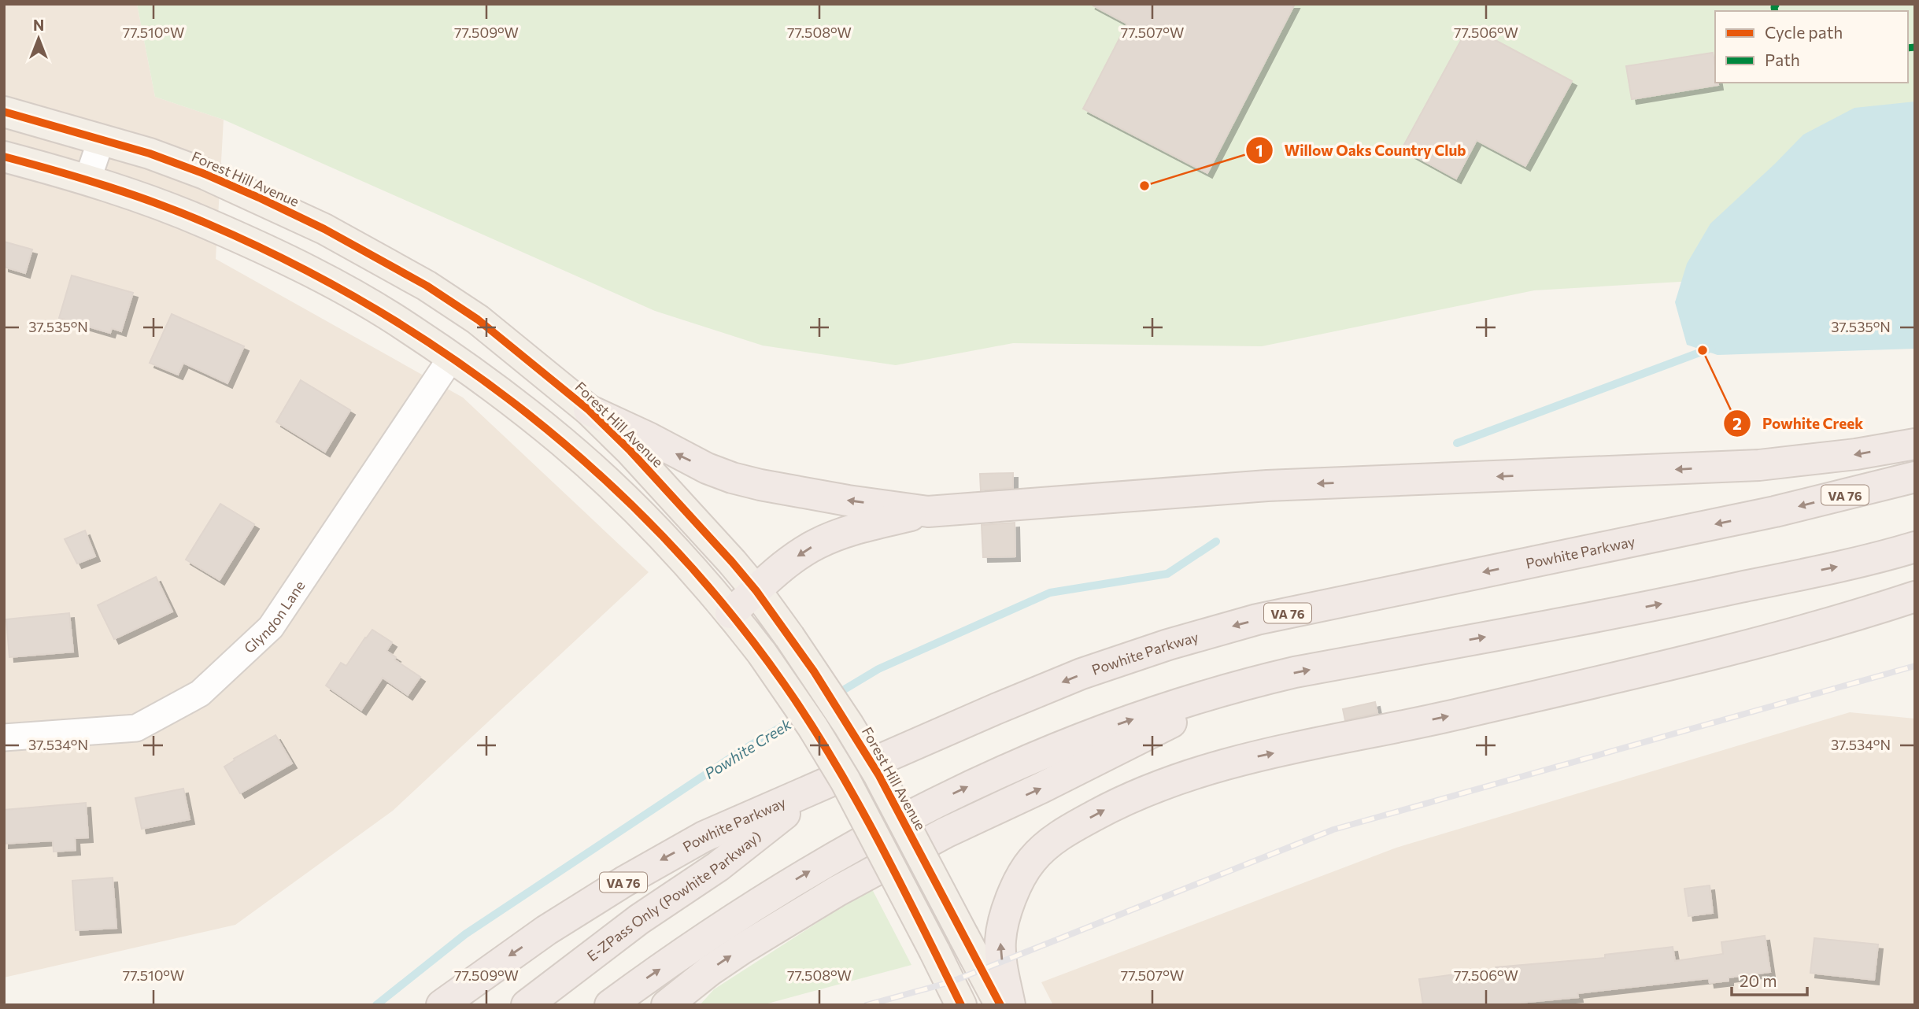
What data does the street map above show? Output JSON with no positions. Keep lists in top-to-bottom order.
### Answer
{
  "streets": {
    "highway": ["VA 76", "Powhite Parkway", "E-ZPass Only (Powhite Parkway)"],
    "main road": ["Forest Hill Avenue"],
    "street": ["Glyndon Lane"]
  },
  "crossings": [
    ["Powhite Parkway", "E-ZPass Only (Powhite Parkway)"]
  ],
  "water": ["Powhite Creek"],
  "places": ["Willow Oaks Country Club", "Powhite Creek"],
  "legend": ["Cycle path", "Path"],
  "scale_bar": "20 m",
  "north": "top",
  "coordinates": [
    "77.510°W",
    "77.509°W",
    "77.508°W",
    "77.507°W",
    "77.506°W",
    "37.535°N",
    "37.534°N"
  ]
}
